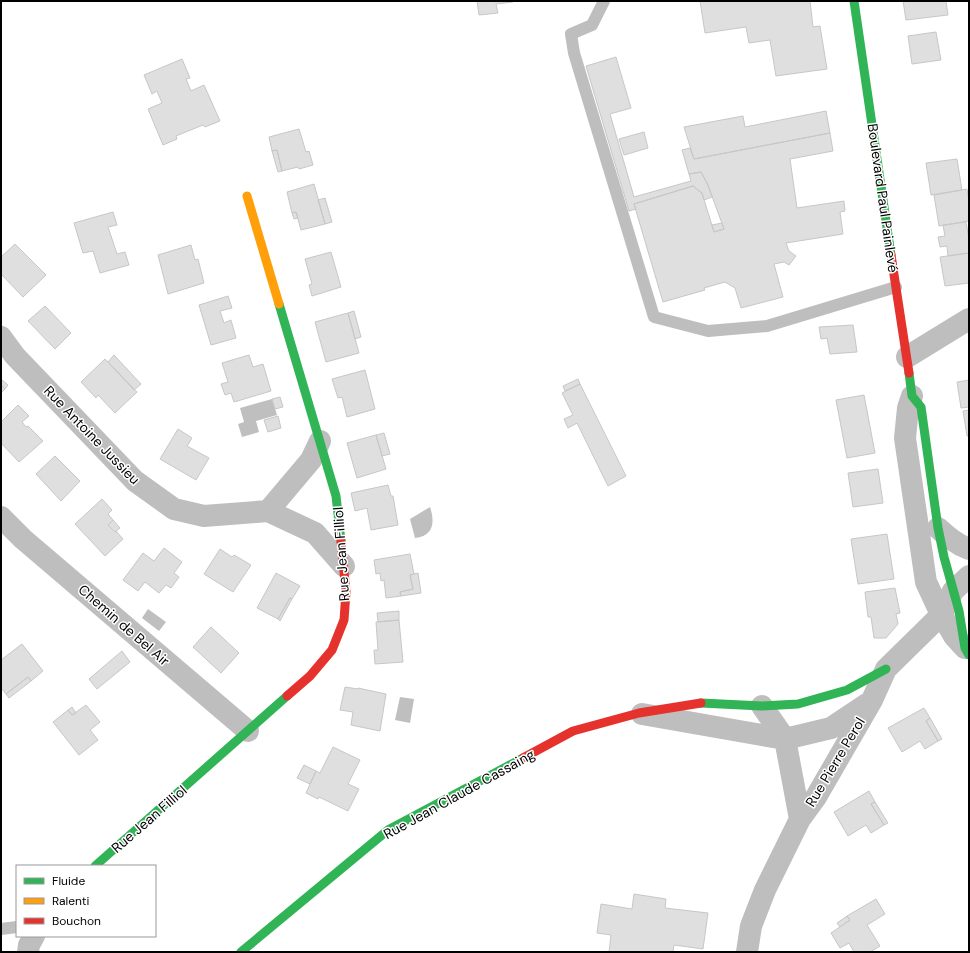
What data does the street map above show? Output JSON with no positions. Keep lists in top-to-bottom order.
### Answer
{
  "streets": {
    "street": [
      "Boulevard Paul Painlevé",
      "Rue Antoine Jussieu",
      "Rue Jean Filliol",
      "Chemin de Bel Air",
      "Rue Pierre Perol",
      "Rue Jean Claude Cassaing"
    ]
  },
  "crossings": [
    ["Boulevard Paul Painlevé", "Rue Pierre Perol"],
    ["Rue Antoine Jussieu", "Rue Jean Filliol"],
    ["Rue Jean Filliol", "Chemin de Bel Air"],
    ["Rue Pierre Perol", "Rue Jean Claude Cassaing"]
  ],
  "legend": ["Fluide", "Ralenti", "Bouchon"]
}
